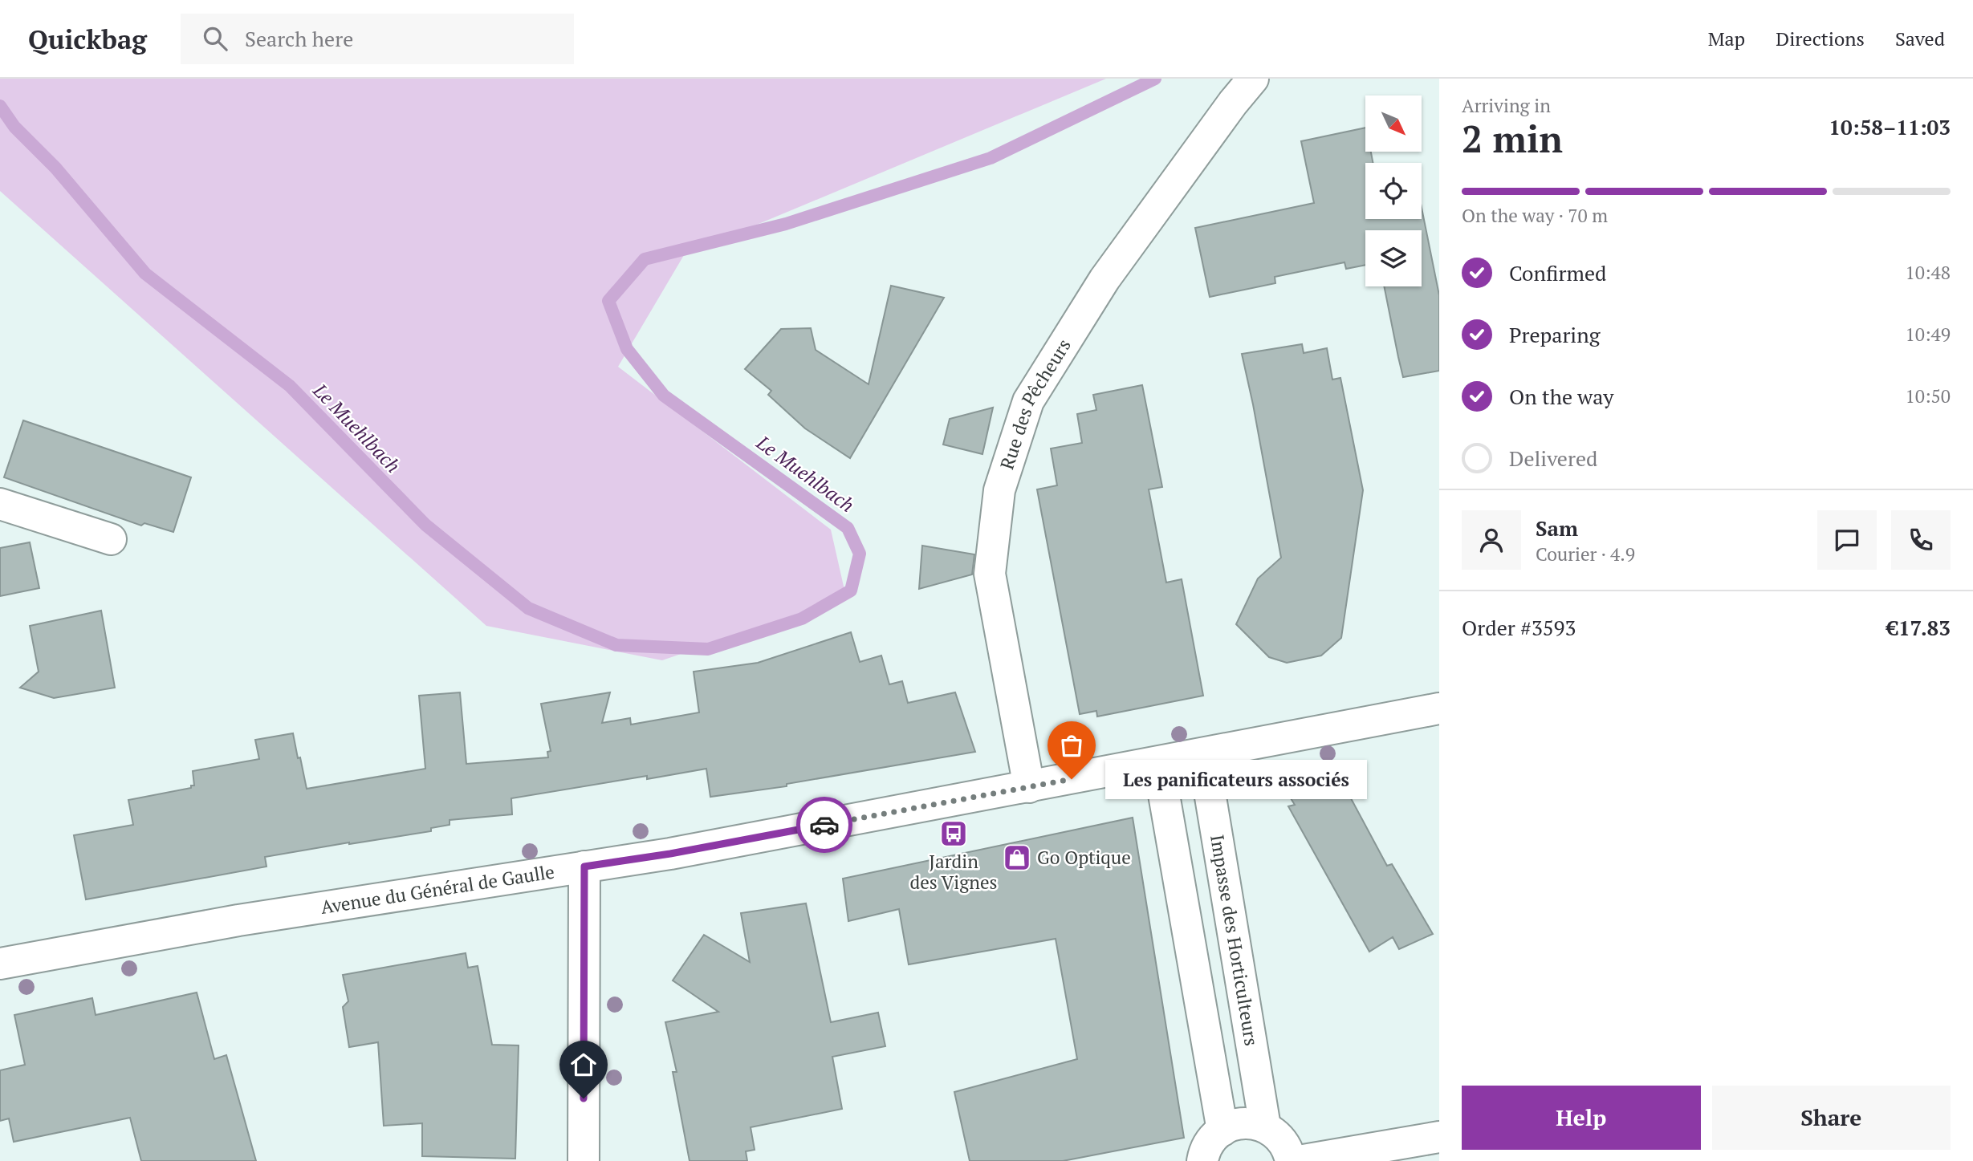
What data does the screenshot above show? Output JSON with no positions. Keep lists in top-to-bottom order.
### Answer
{
  "streets": {
    "street": ["Rue des Pêcheurs", "Avenue du Général de Gaulle", "Impasse des Horticulteurs"]
  },
  "crossings": [
    ["Rue des Pêcheurs", "Avenue du Général de Gaulle"],
    ["Avenue du Général de Gaulle", "Impasse des Horticulteurs"]
  ],
  "water": ["Le Muehlbach"],
  "places": {
    "other": ["Les panificateurs associés"],
    "bus stop": ["Jardin des Vignes"],
    "shop": ["Go Optique"]
  },
  "north": "bottom right",
  "page": {
    "header": "Quickbag",
    "search": "Search here",
    "nav": ["Map", "Directions", "Saved"],
    "heading": ["2 min", "Arriving in", "10:58–11:03"],
    "panel": [
      "Sam",
      "Courier · 4.9",
      "Order #3593",
      "€17.83"
    ],
    "bar": "On the way · 70 m",
    "list": [
      ["Confirmed", "10:48"],
      ["Preparing", "10:49"],
      ["On the way", "10:50"],
      "Delivered"
    ],
    "bubble": "Les panificateurs associés",
    "buttons": ["Help", "Share"]
  }
}
